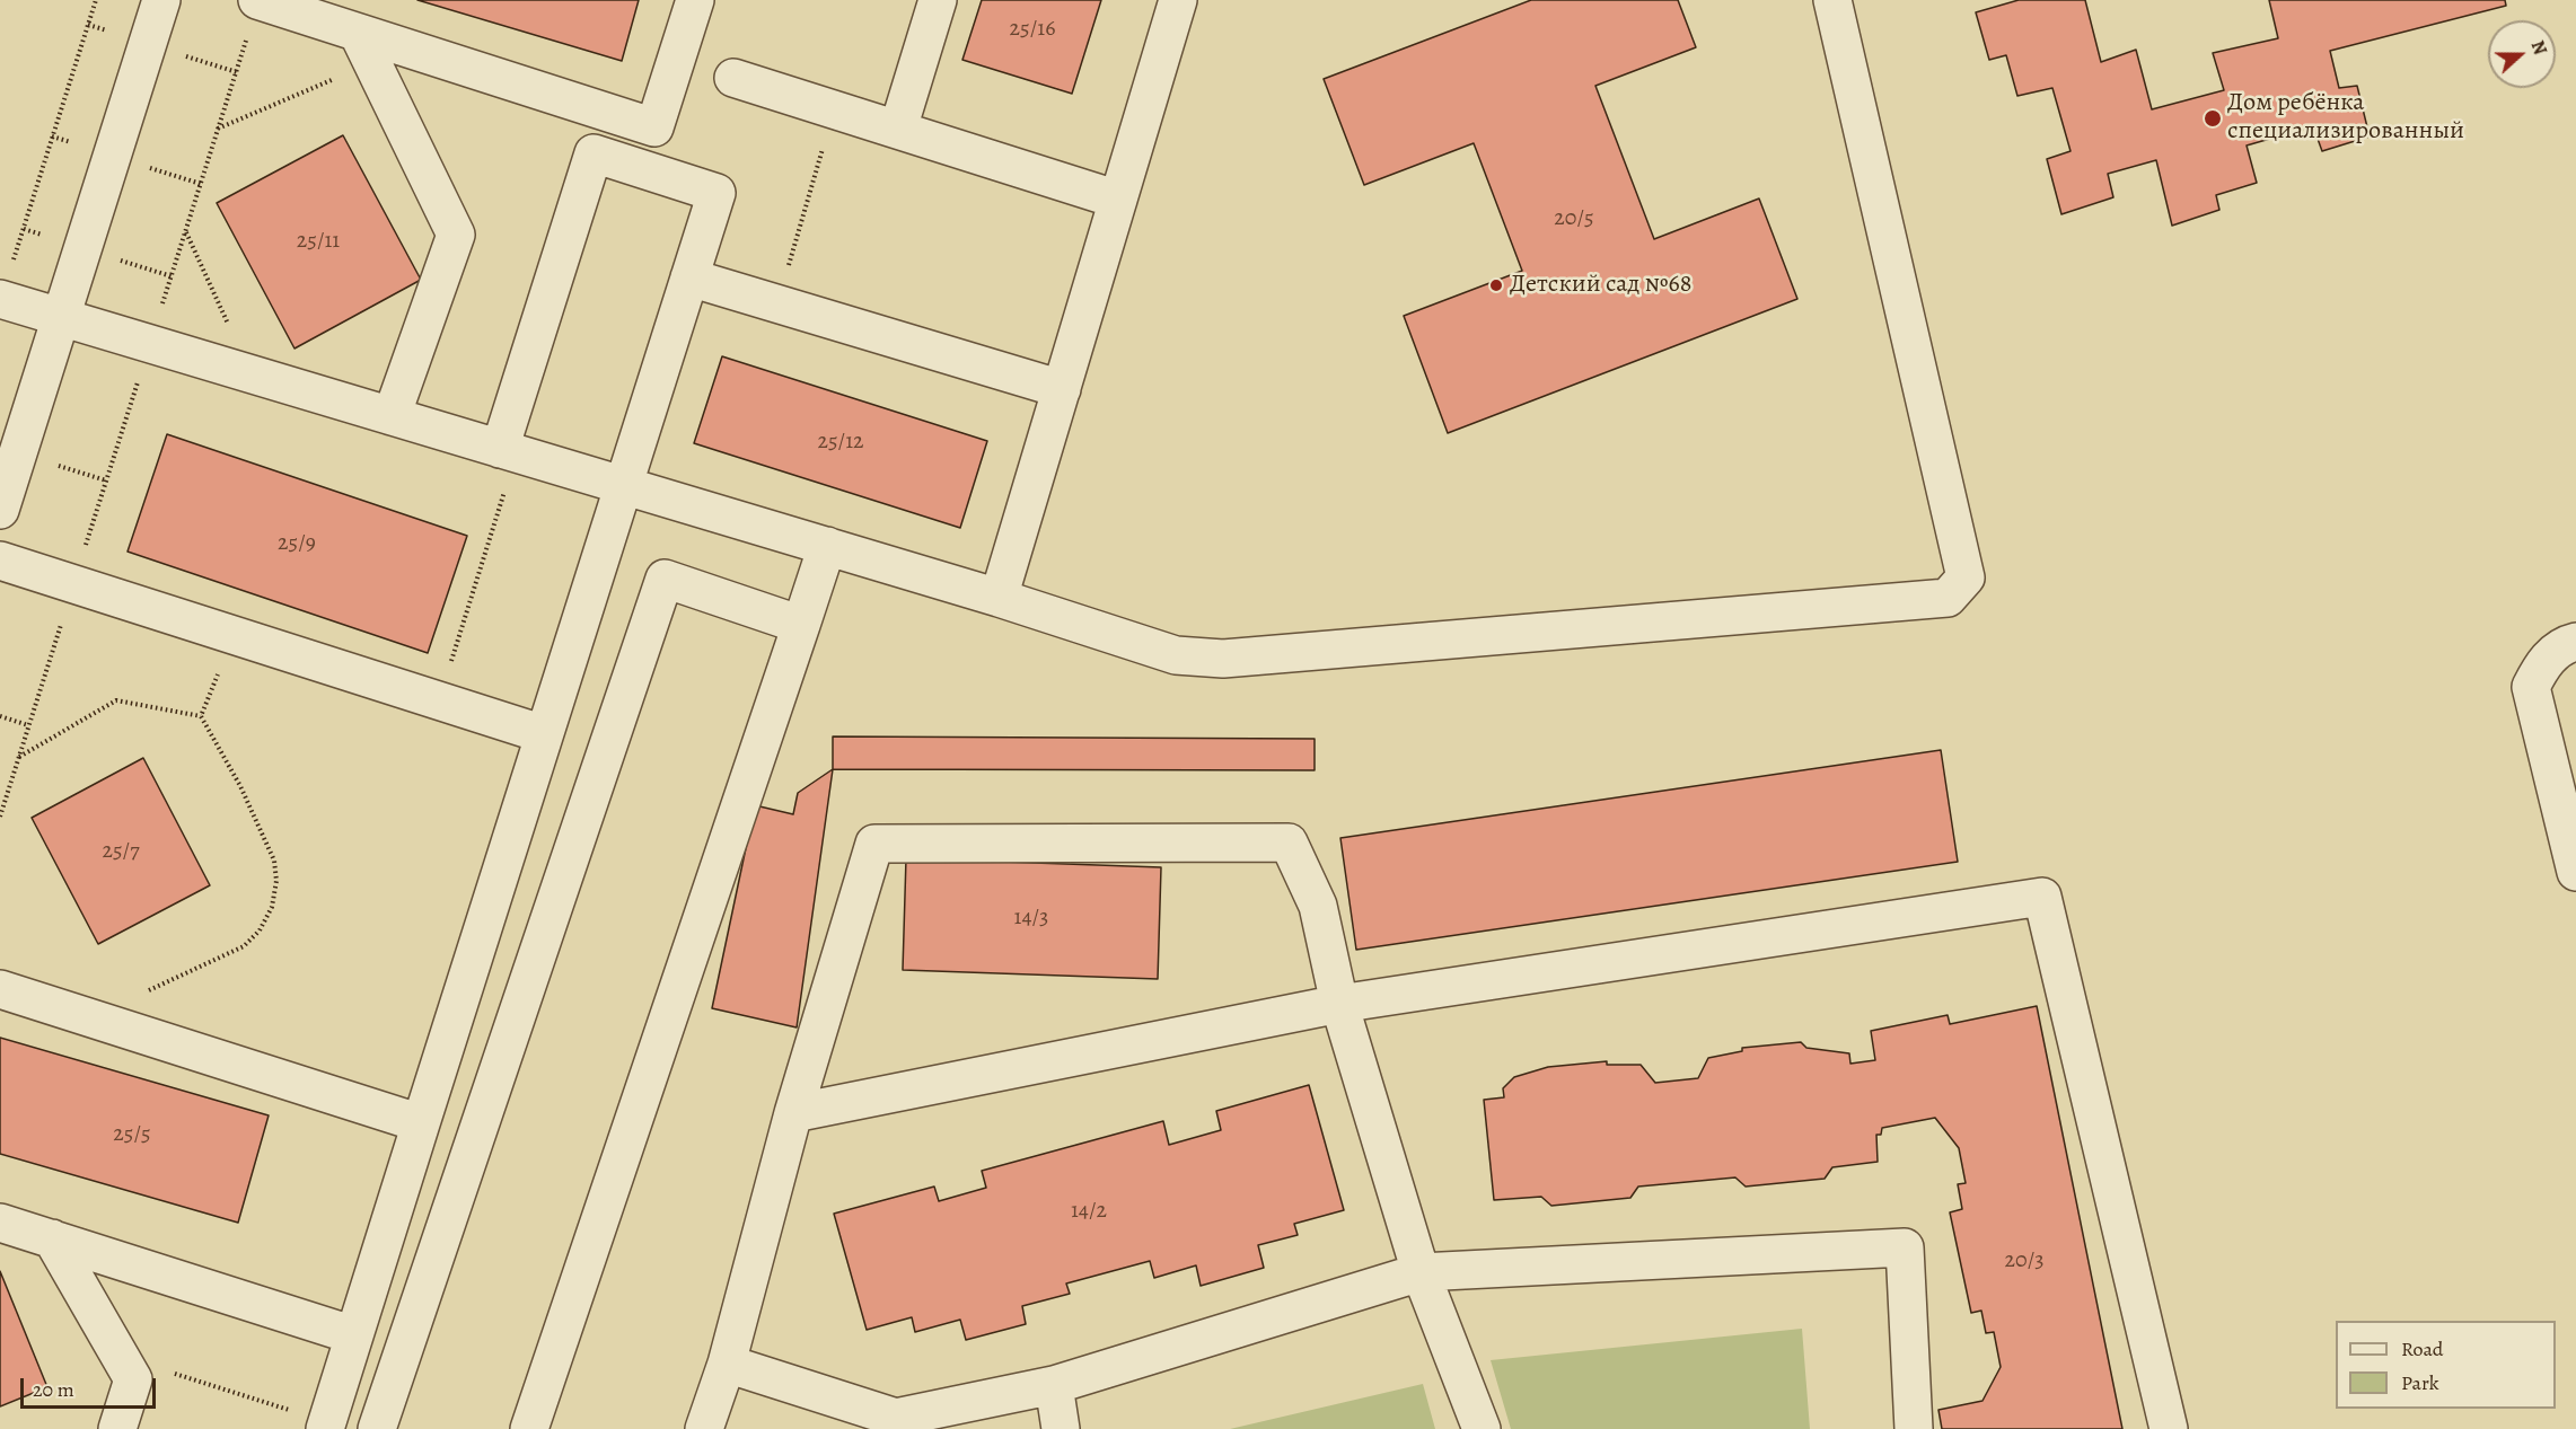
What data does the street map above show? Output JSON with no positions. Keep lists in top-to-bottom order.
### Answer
{
  "places": ["Дом ребёнка специализированный", "Детский сад №68"],
  "house_numbers": [
    "25/16",
    "20/5",
    "25/11",
    "25/12",
    "25/9",
    "25/7",
    "14/3",
    "25/5",
    "14/2",
    "20/3"
  ],
  "legend": ["Road", "Park"],
  "scale_bar": "20 m",
  "north": "right"
}
